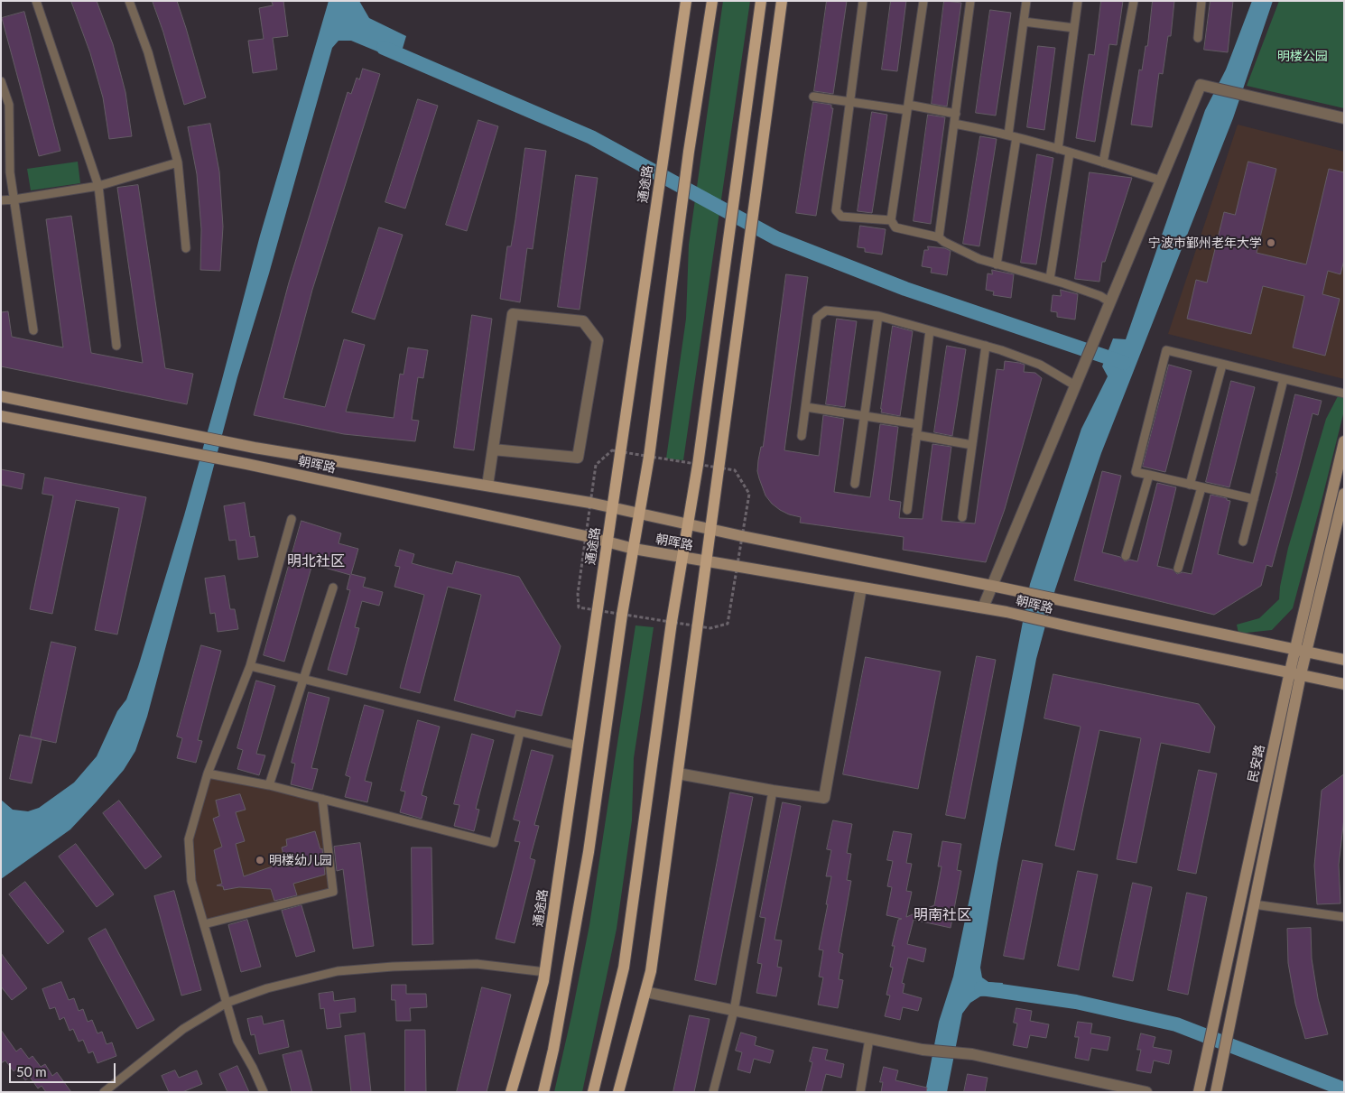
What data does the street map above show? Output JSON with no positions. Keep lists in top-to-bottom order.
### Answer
{
  "streets": {
    "main road": ["通途路", "朝晖路", "民安路"]
  },
  "crossings": [
    ["通途路", "朝晖路"],
    ["朝晖路", "民安路"]
  ],
  "districts": ["明北社区", "明南社区"],
  "parks": ["明楼公园"],
  "places": ["宁波市鄞州老年大学", "明楼幼儿园"],
  "scale_bar": "50 m"
}
